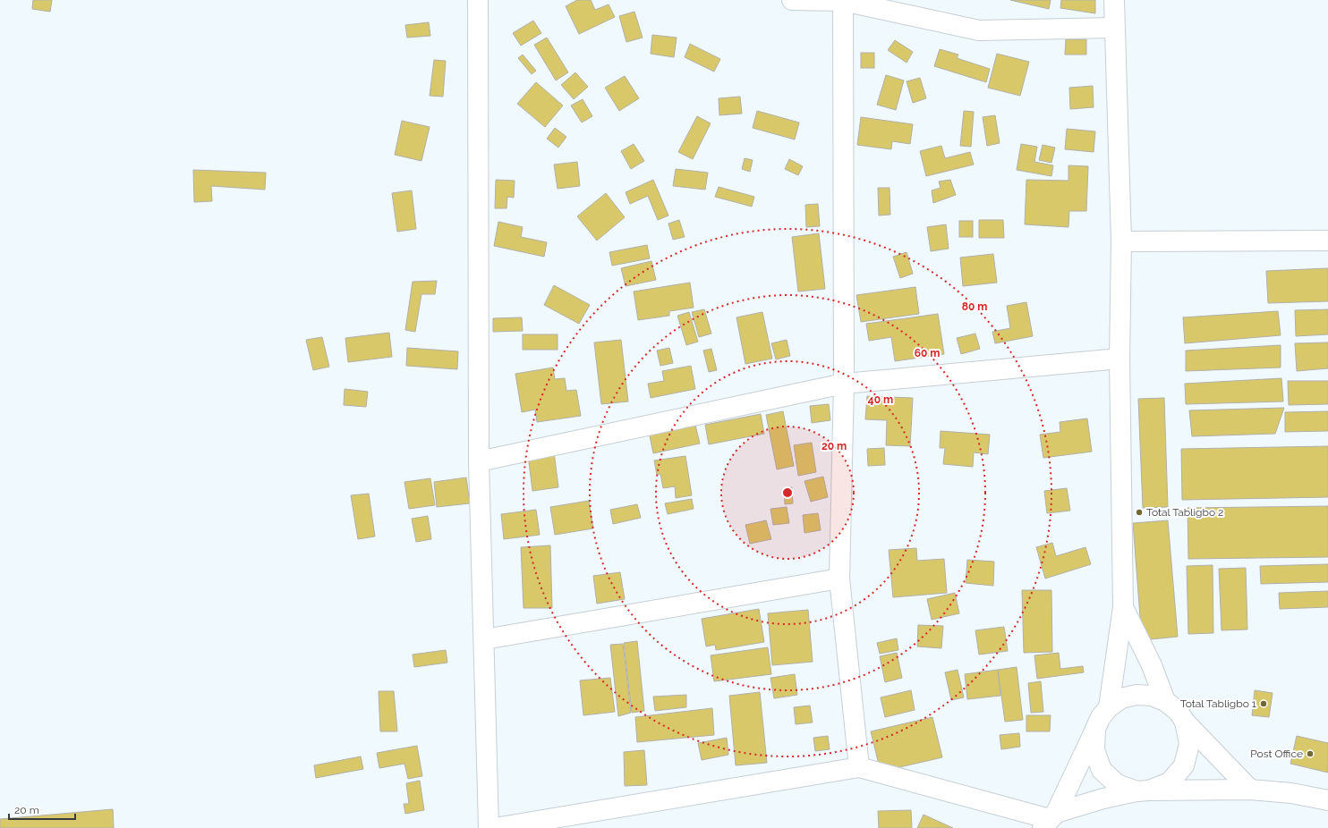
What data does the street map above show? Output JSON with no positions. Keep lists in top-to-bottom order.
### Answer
{
  "places": ["Total Tabligbo 2", "Total Tabligbo 1", "Post Office"],
  "scale_bar": "20 m",
  "rings": [
    "80 m",
    "60 m",
    "40 m",
    "20 m"
  ]
}
